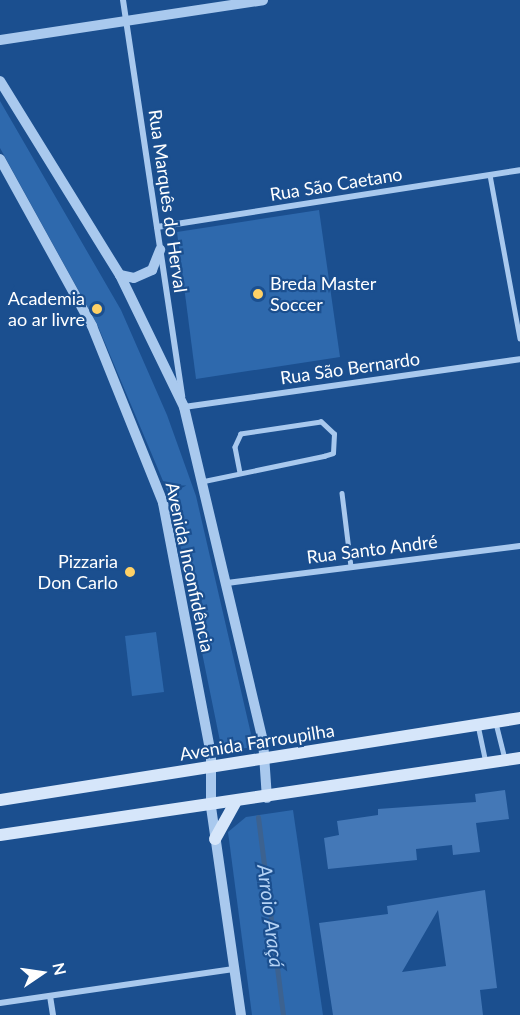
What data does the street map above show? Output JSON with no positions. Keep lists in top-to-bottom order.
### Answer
{
  "streets": {
    "main road": ["Avenida Farroupilha"],
    "street": [
      "Rua São Caetano",
      "Rua Marquês do Herval",
      "Rua São Bernardo",
      "Rua Santo André",
      "Avenida Inconfidência"
    ]
  },
  "crossings": [
    ["Rua São Caetano", "Rua Marquês do Herval"],
    ["Rua Marquês do Herval", "Rua São Bernardo"],
    ["Rua Marquês do Herval", "Avenida Inconfidência"],
    ["Rua São Bernardo", "Avenida Inconfidência"],
    ["Rua Santo André", "Avenida Inconfidência"],
    ["Avenida Inconfidência", "Avenida Farroupilha"]
  ],
  "water": ["Arroio Araçá"],
  "places": ["Breda Master Soccer", "Academia ao ar livre", "Pizzaria Don Carlo"],
  "north": "right"
}
